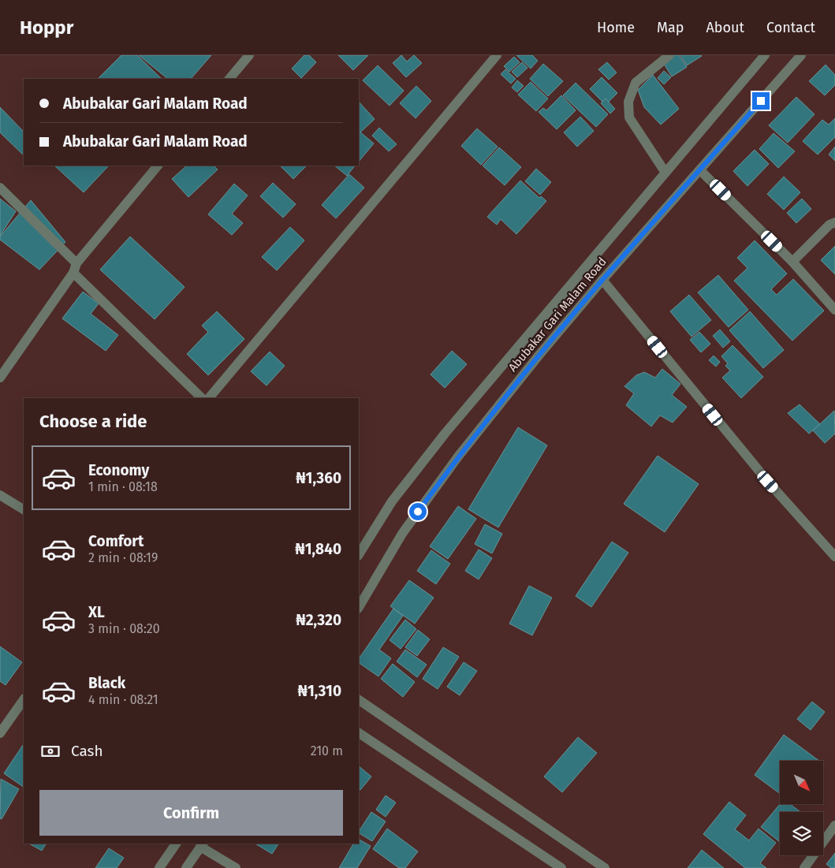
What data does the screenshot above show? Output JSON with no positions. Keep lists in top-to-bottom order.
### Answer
{
  "streets": {
    "street": ["Abubakar Gari Malam Road"]
  },
  "north": "bottom right",
  "page": {
    "header": "Hoppr",
    "nav": [
      "Home",
      "Map",
      "About",
      "Contact"
    ],
    "banner": ["Abubakar Gari Malam Road", "Abubakar Gari Malam Road"],
    "heading": "Choose a ride",
    "list": [
      {
        "name": "Economy",
        "note": "1 min · 08:18",
        "value": "₦1,360"
      },
      {
        "name": "Comfort",
        "note": "2 min · 08:19",
        "value": "₦1,840"
      },
      {
        "name": "XL",
        "note": "3 min · 08:20",
        "value": "₦2,320"
      },
      {
        "name": "Black",
        "note": "4 min · 08:21",
        "value": "₦1,310"
      }
    ],
    "pay": ["Cash", "210 m"],
    "buttons": "Confirm"
  }
}
